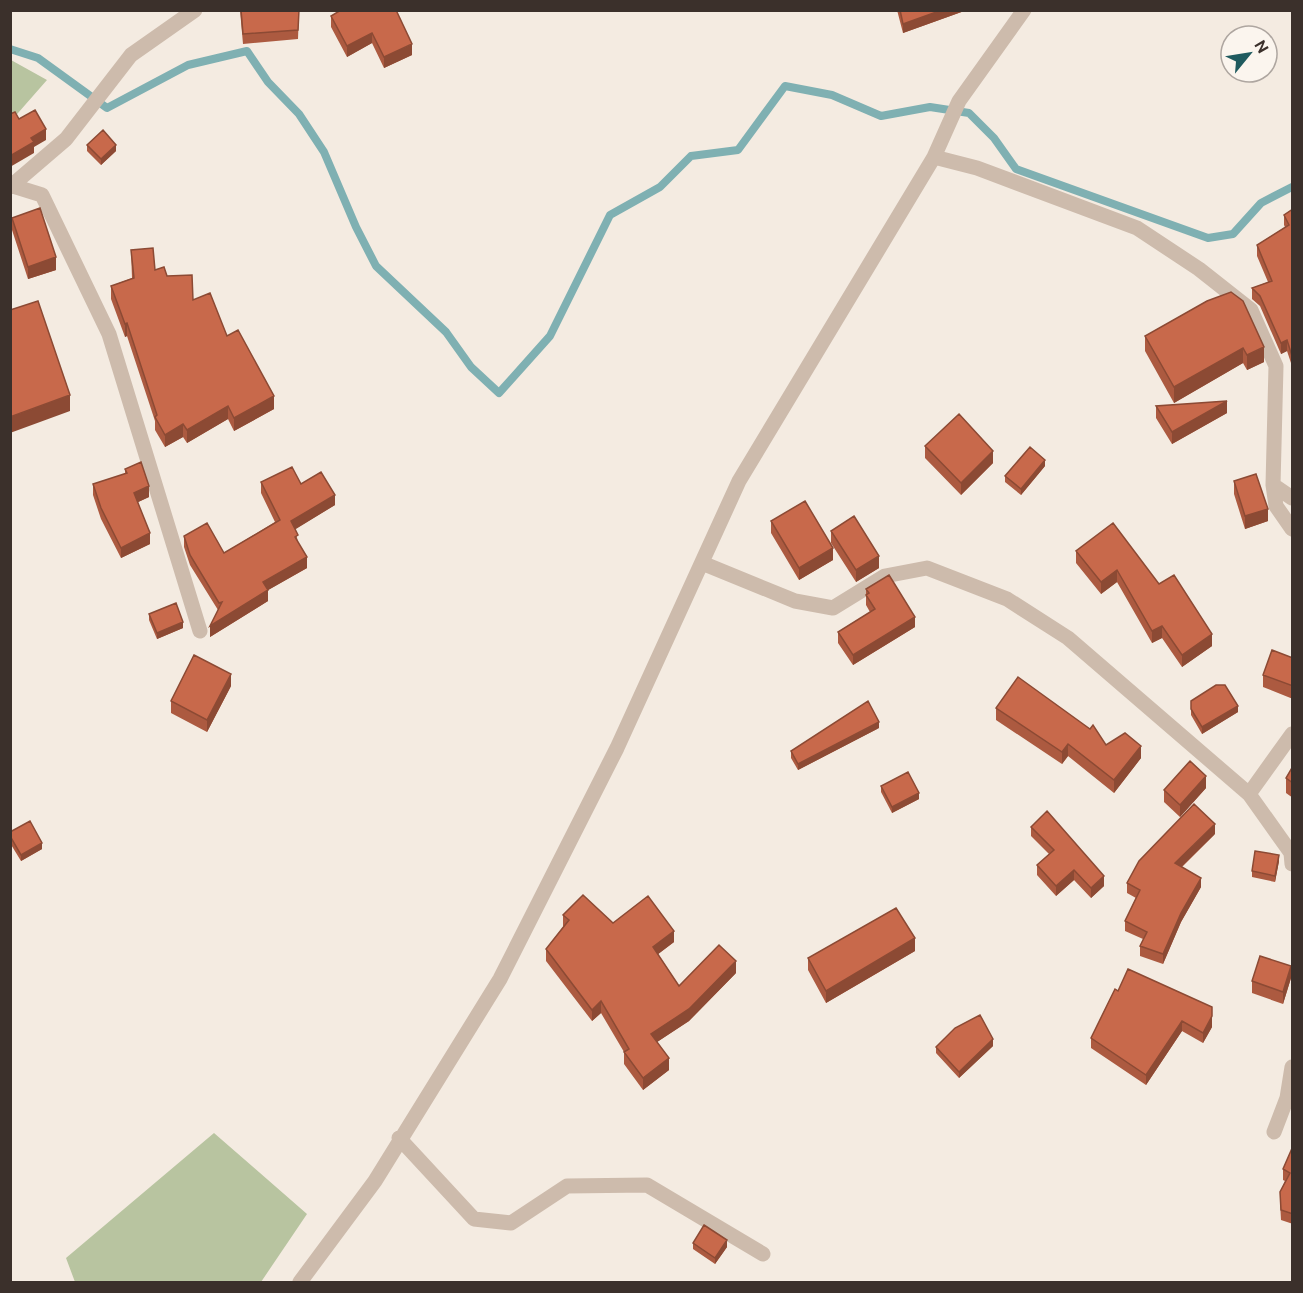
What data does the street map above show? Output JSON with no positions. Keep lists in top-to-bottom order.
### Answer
{
  "north": "top right"
}
